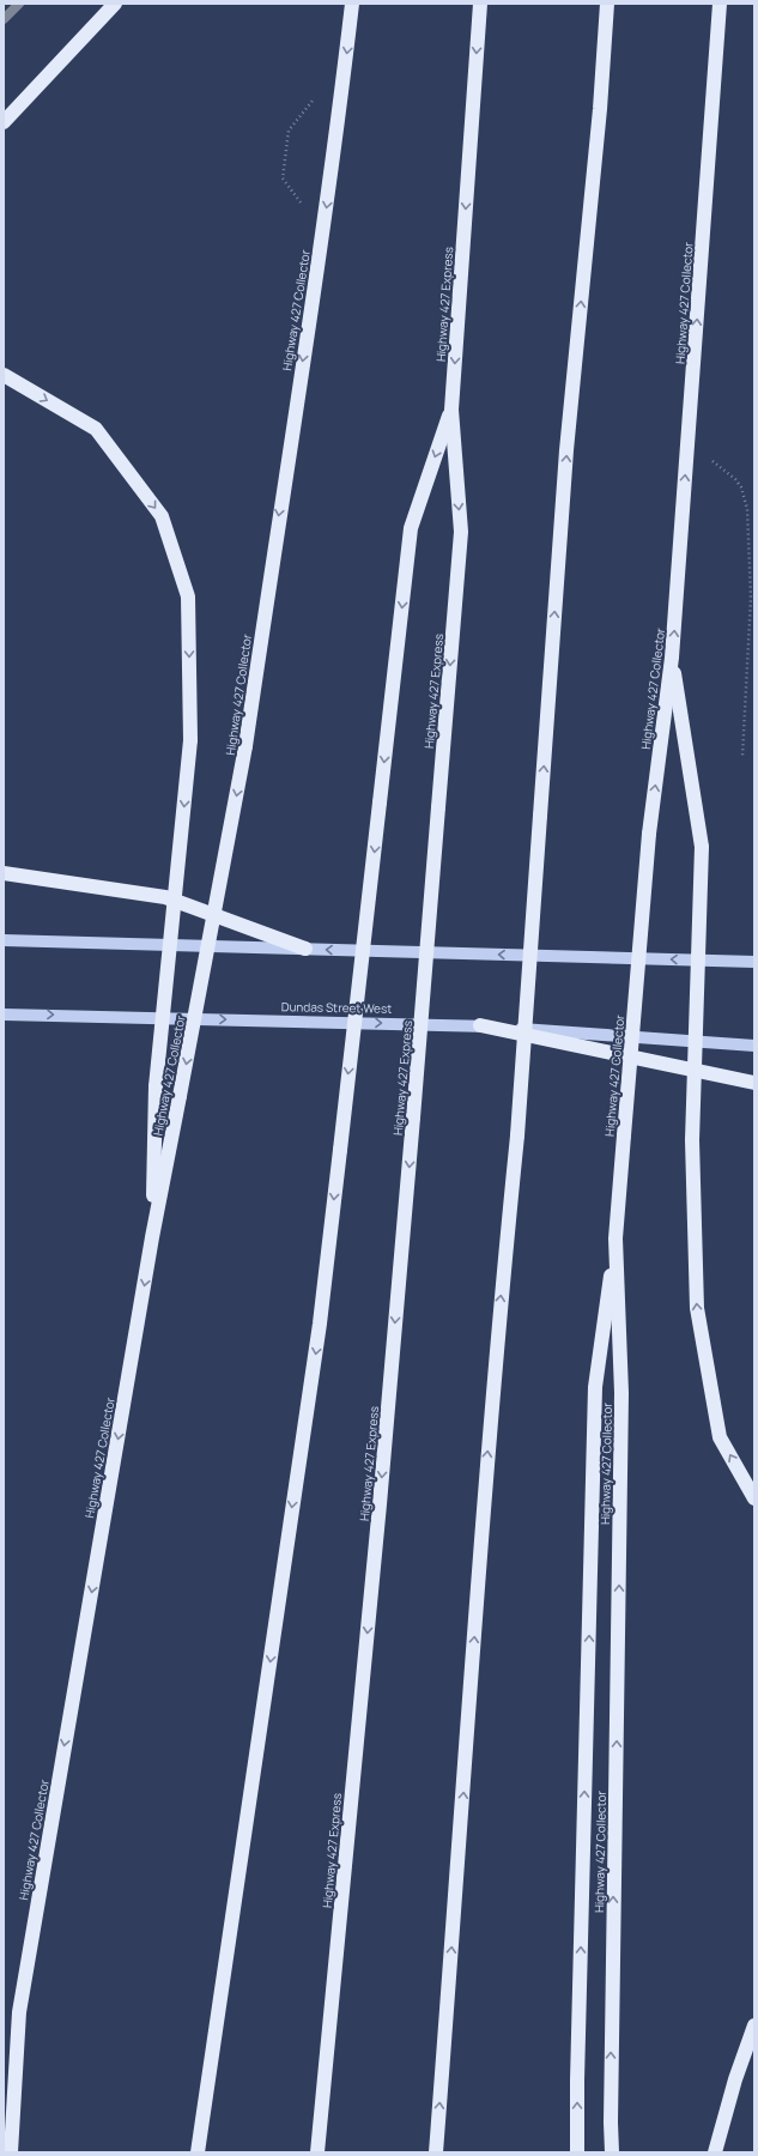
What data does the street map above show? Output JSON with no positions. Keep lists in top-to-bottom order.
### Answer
{
  "streets": {
    "highway": ["Highway 427 Collector", "Highway 427 Express"],
    "main road": ["Dundas Street West"]
  }
}
